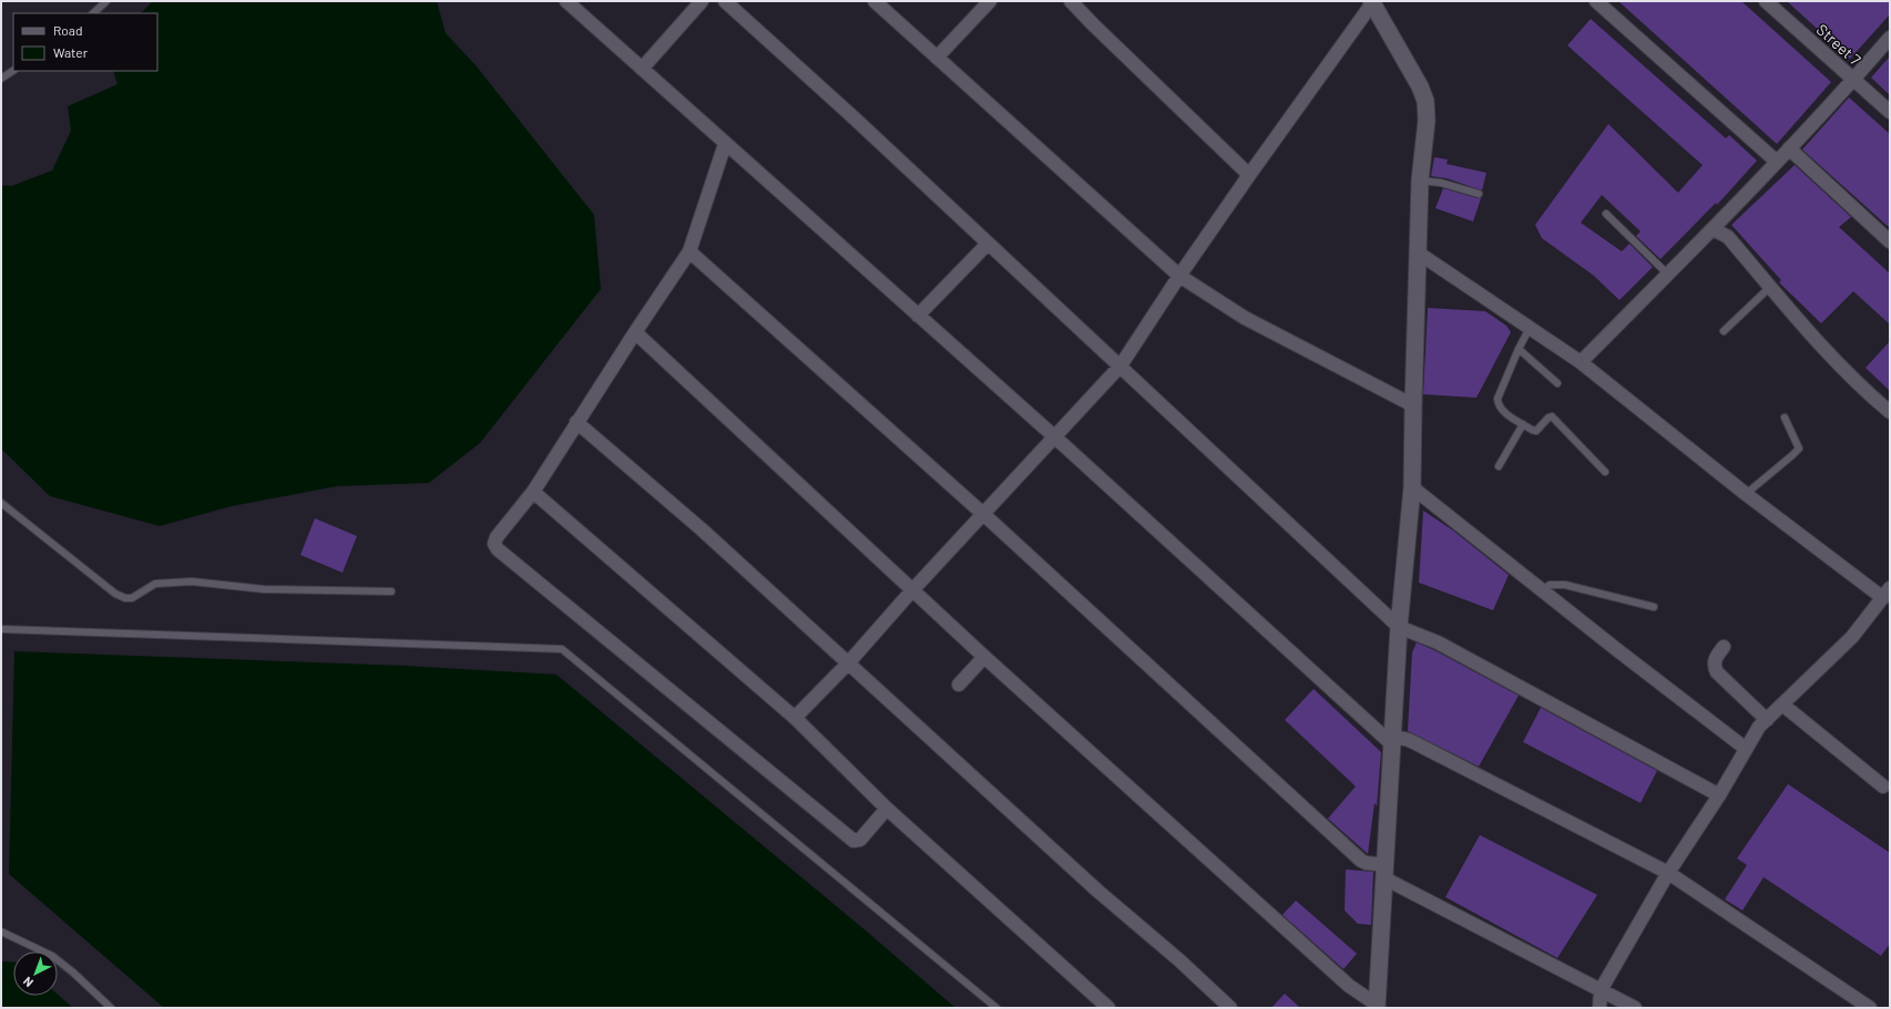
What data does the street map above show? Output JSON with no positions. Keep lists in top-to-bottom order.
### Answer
{
  "streets": {
    "street": ["Street 7"]
  },
  "legend": ["Road", "Water"],
  "north": "bottom left"
}
